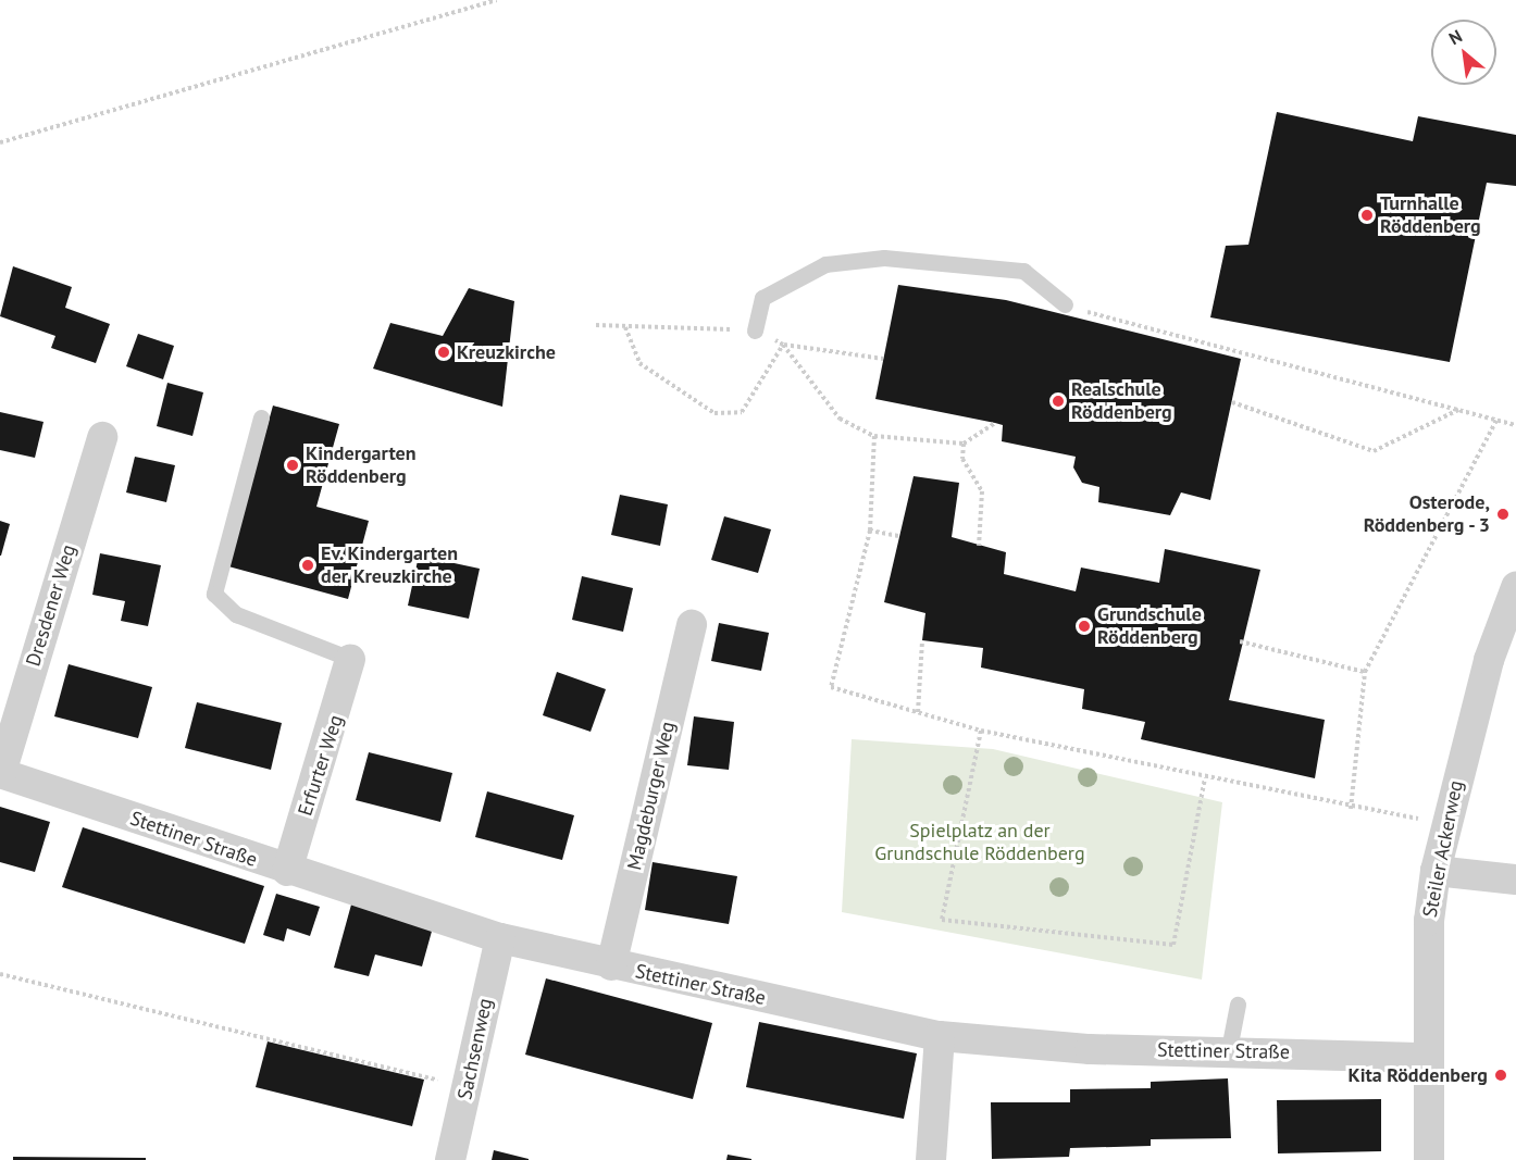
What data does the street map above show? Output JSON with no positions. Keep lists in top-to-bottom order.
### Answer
{
  "streets": {
    "street": [
      "Dresdener Weg",
      "Erfurter Weg",
      "Magdeburger Weg",
      "Stettiner Straße",
      "Steiler Ackerweg",
      "Sachsenweg"
    ]
  },
  "crossings": [
    ["Dresdener Weg", "Stettiner Straße"],
    ["Erfurter Weg", "Stettiner Straße"],
    ["Magdeburger Weg", "Stettiner Straße"],
    ["Stettiner Straße", "Steiler Ackerweg"],
    ["Stettiner Straße", "Sachsenweg"]
  ],
  "parks": ["Spielplatz an der Grundschule Röddenberg"],
  "places": [
    "Turnhalle Röddenberg",
    "Kreuzkirche",
    "Realschule Röddenberg",
    "Kindergarten Röddenberg",
    "Osterode, Röddenberg - 3",
    "Ev. Kindergarten der Kreuzkirche",
    "Grundschule Röddenberg",
    "Kita Röddenberg"
  ],
  "north": "top left"
}
